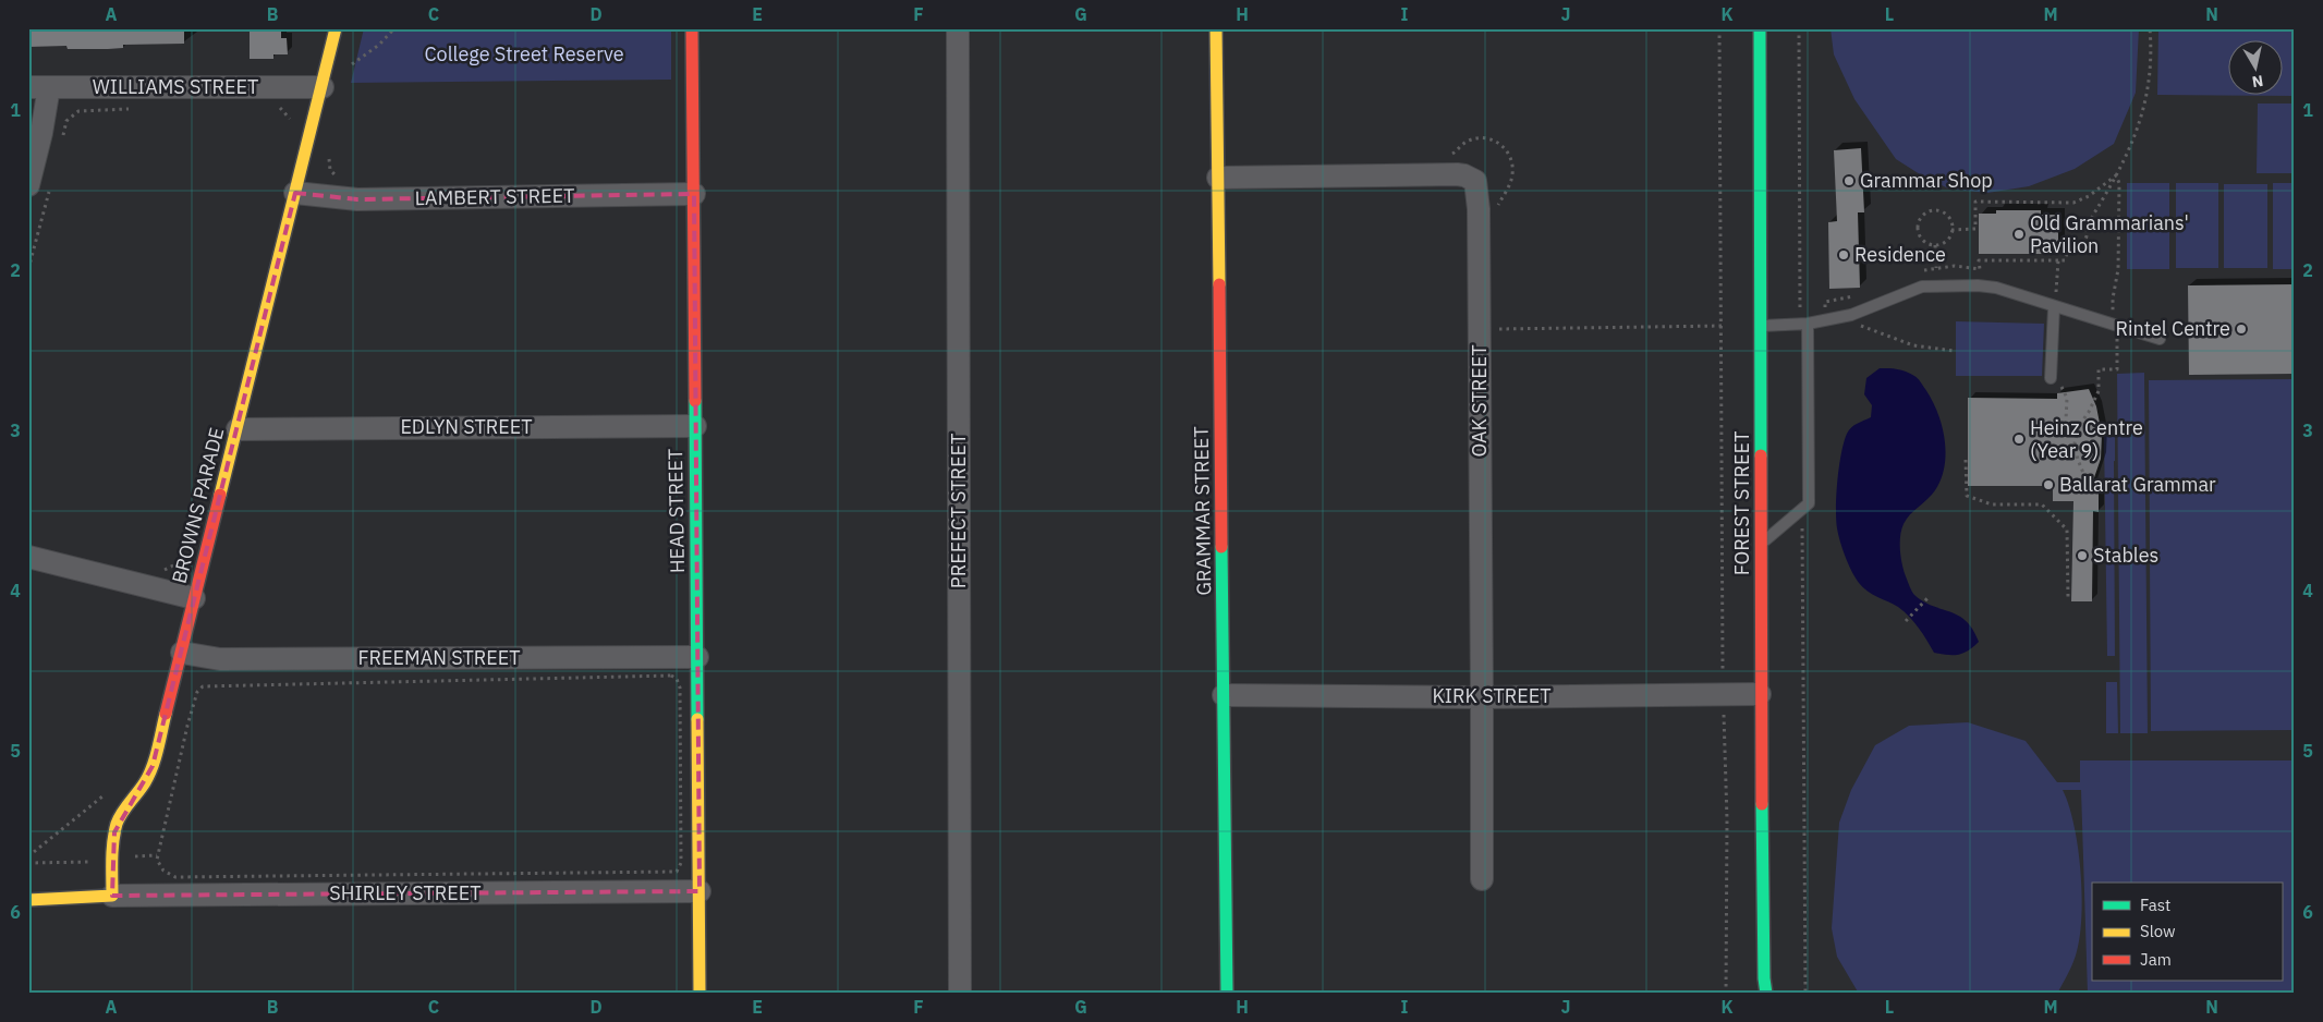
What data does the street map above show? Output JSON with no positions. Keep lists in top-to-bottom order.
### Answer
{
  "streets": {
    "street": [
      "WILLIAMS STREET",
      "LAMBERT STREET",
      "OAK STREET",
      "EDLYN STREET",
      "FOREST STREET",
      "BROWNS PARADE",
      "HEAD STREET",
      "PREFECT STREET",
      "GRAMMAR STREET",
      "FREEMAN STREET",
      "KIRK STREET",
      "SHIRLEY STREET"
    ]
  },
  "crossings": [
    ["WILLIAMS STREET", "BROWNS PARADE"],
    ["LAMBERT STREET", "BROWNS PARADE"],
    ["LAMBERT STREET", "HEAD STREET"],
    ["OAK STREET", "GRAMMAR STREET"],
    ["OAK STREET", "KIRK STREET"],
    ["EDLYN STREET", "BROWNS PARADE"],
    ["EDLYN STREET", "HEAD STREET"],
    ["FOREST STREET", "KIRK STREET"],
    ["BROWNS PARADE", "FREEMAN STREET"],
    ["BROWNS PARADE", "SHIRLEY STREET"],
    ["HEAD STREET", "FREEMAN STREET"],
    ["HEAD STREET", "SHIRLEY STREET"],
    ["GRAMMAR STREET", "KIRK STREET"]
  ],
  "parks": ["College Street Reserve"],
  "places": [
    "Grammar Shop",
    "Old Grammarians' Pavilion",
    "Residence",
    "Rintel Centre",
    "Heinz Centre (Year 9)",
    "Ballarat Grammar",
    "Stables"
  ],
  "legend": ["Fast", "Slow", "Jam"],
  "north": "bottom",
  "grid": {
    "columns": [
      "A",
      "B",
      "C",
      "D",
      "E",
      "F",
      "G",
      "H",
      "I",
      "J",
      "K",
      "L",
      "M",
      "N"
    ],
    "rows": [
      "1",
      "2",
      "3",
      "4",
      "5",
      "6"
    ]
  }
}
